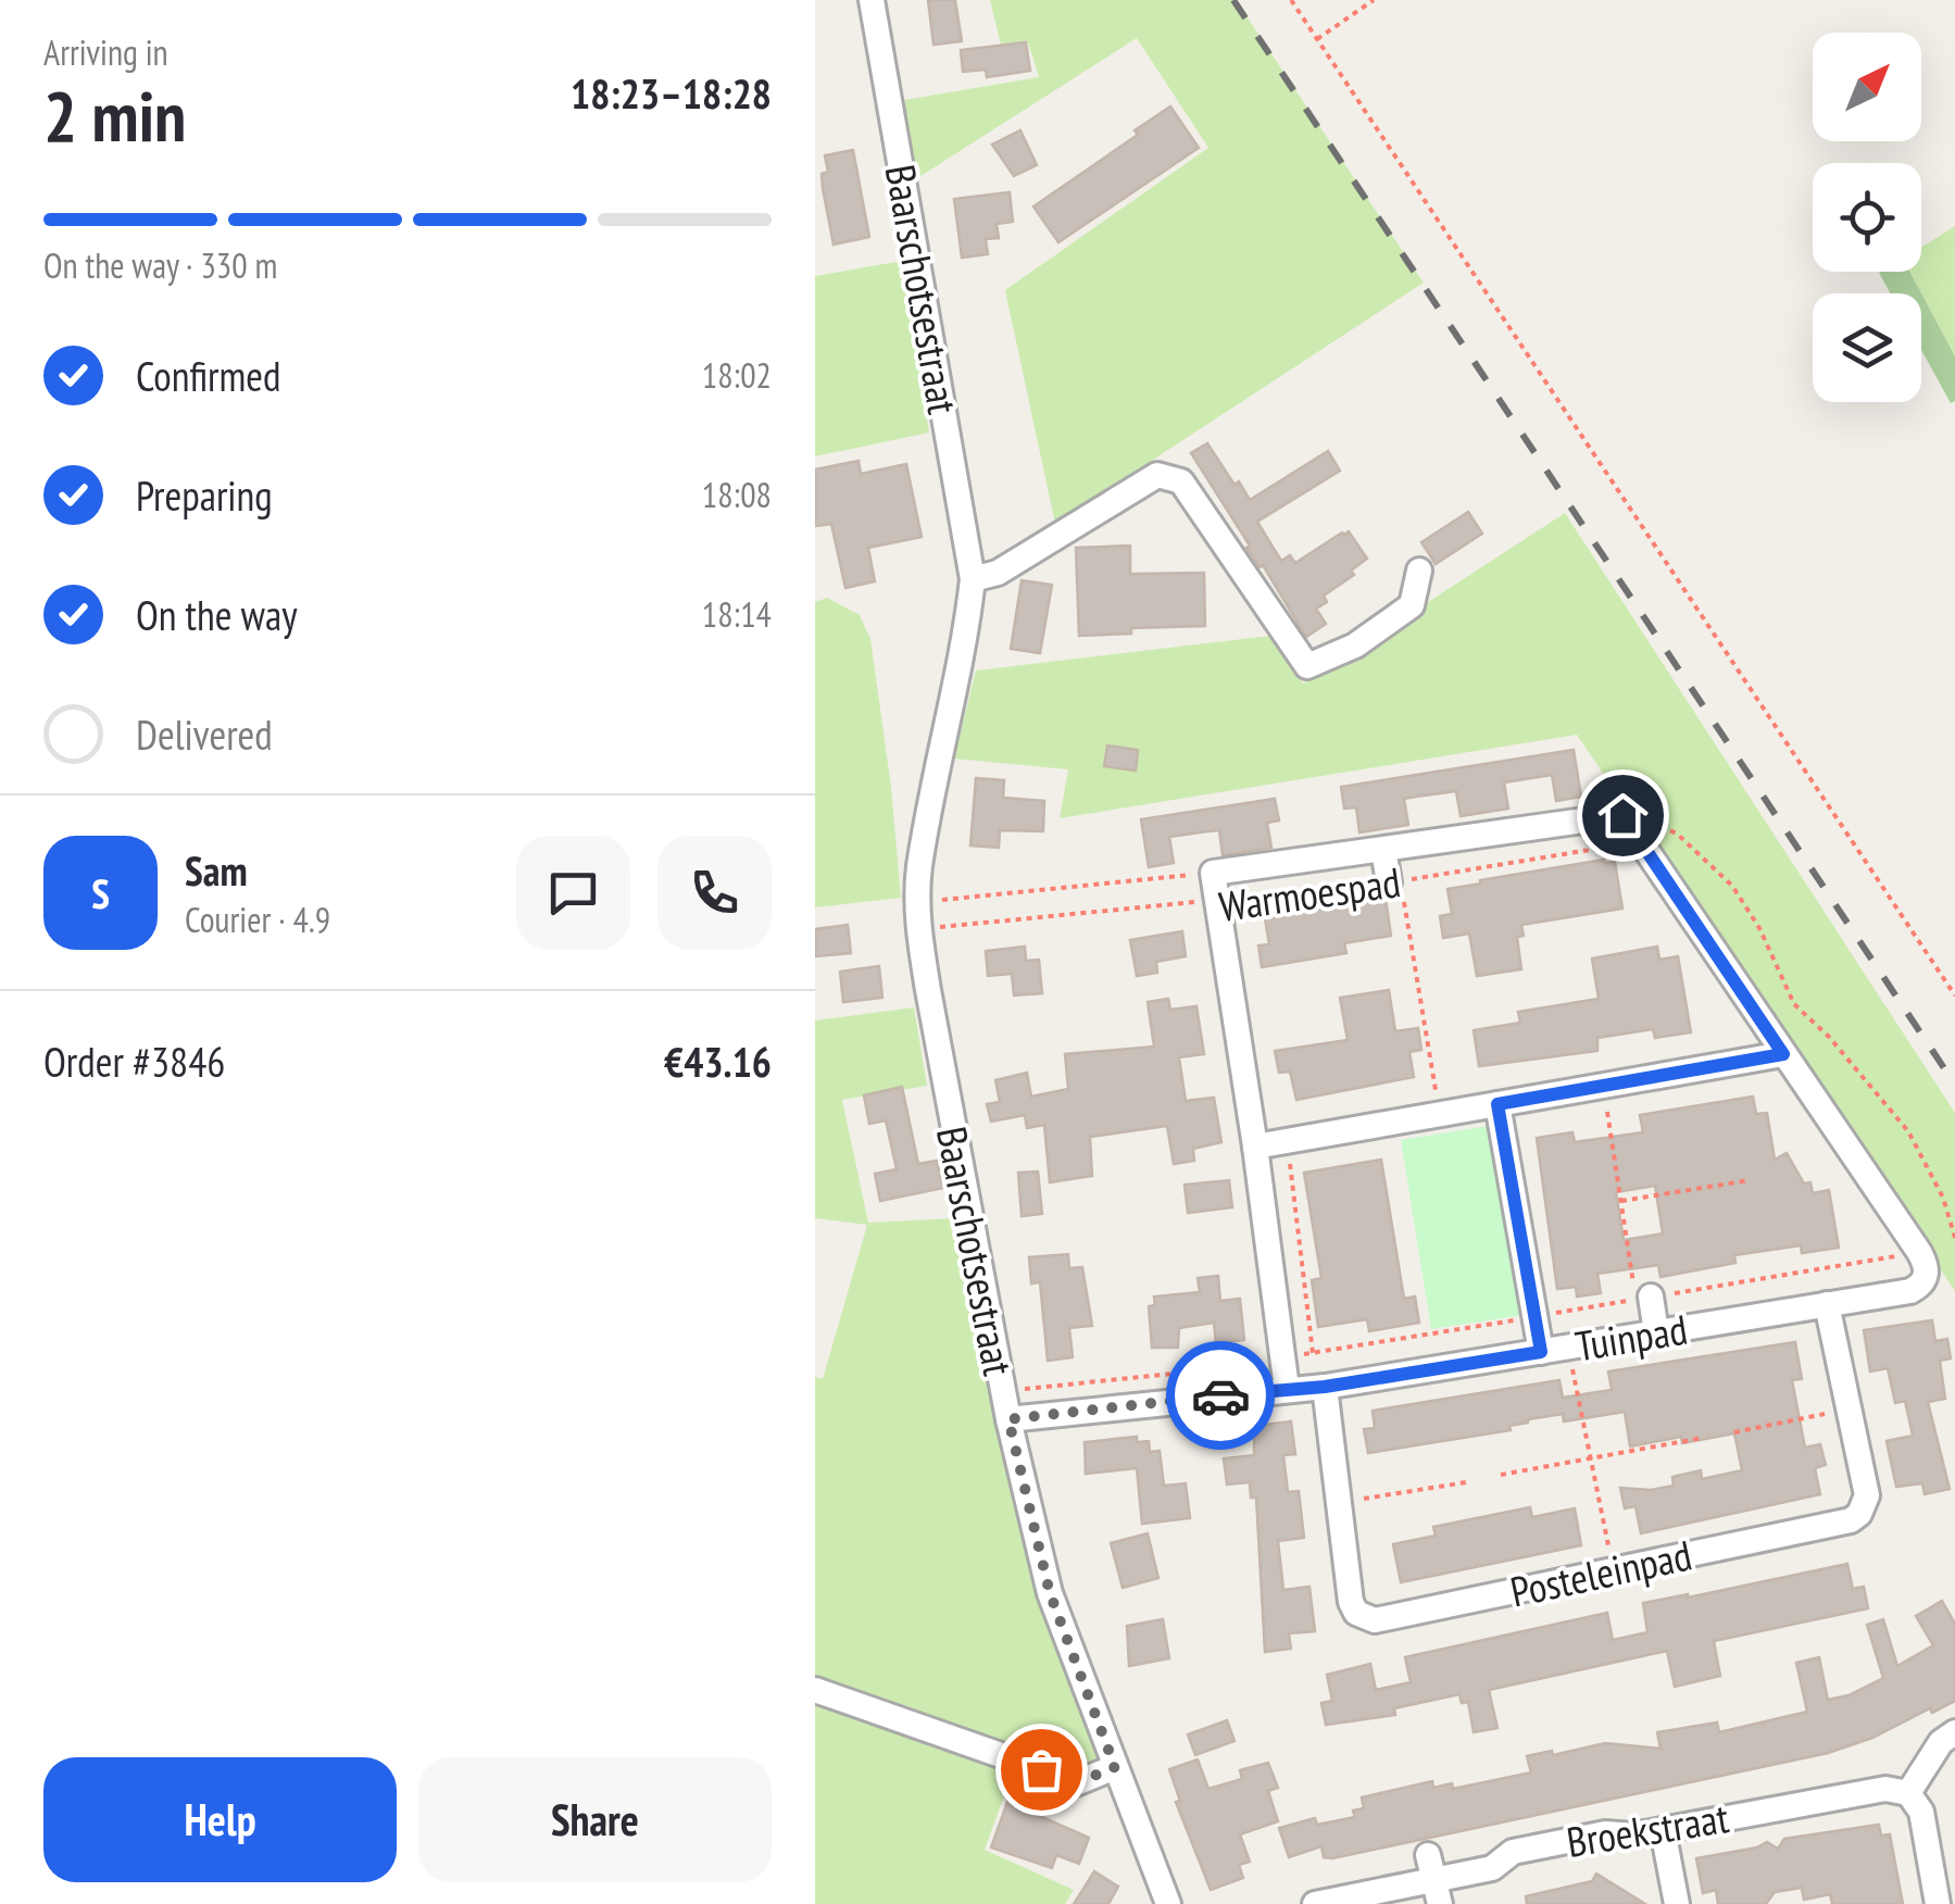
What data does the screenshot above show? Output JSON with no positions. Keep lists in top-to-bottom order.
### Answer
{
  "streets": {
    "street": [
      "Baarschotsestraat",
      "Warmoespad",
      "Tuinpad",
      "Posteleinpad",
      "Broekstraat"
    ]
  },
  "crossings": [
    ["Baarschotsestraat", "Warmoespad"],
    ["Baarschotsestraat", "Tuinpad"],
    ["Tuinpad", "Posteleinpad"]
  ],
  "north": "top right",
  "page": {
    "heading": ["2 min", "Arriving in", "18:23–18:28"],
    "panel": [
      "Sam",
      "Courier · 4.9",
      "Order #3846",
      "€43.16"
    ],
    "bar": "On the way · 330 m",
    "list": [
      ["Confirmed", "18:02"],
      ["Preparing", "18:08"],
      ["On the way", "18:14"],
      "Delivered"
    ],
    "round": "S",
    "buttons": ["Help", "Share"]
  }
}
